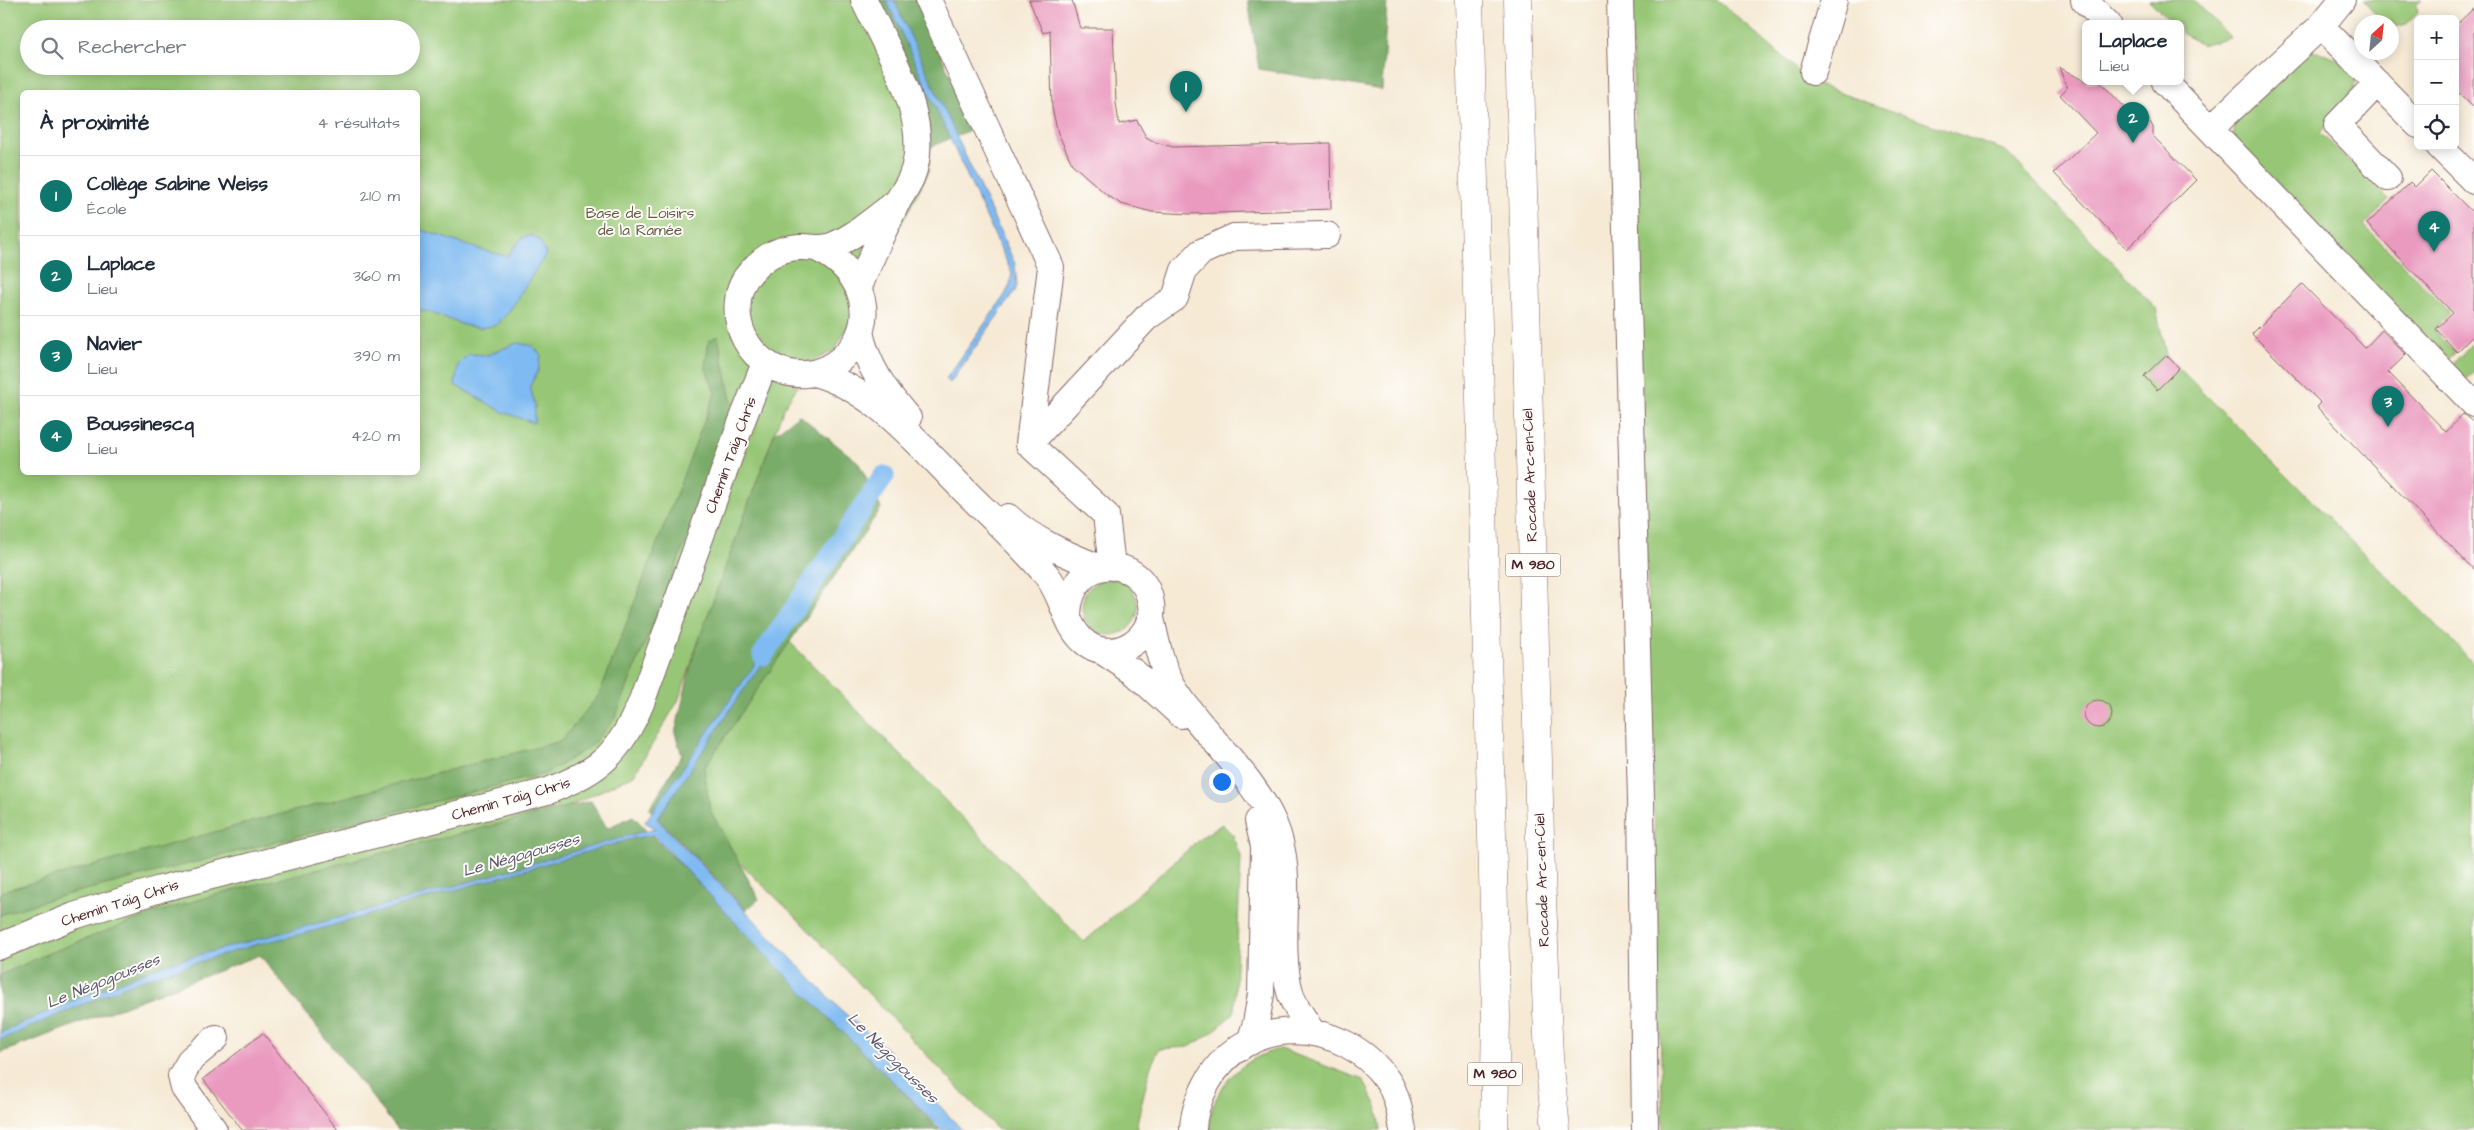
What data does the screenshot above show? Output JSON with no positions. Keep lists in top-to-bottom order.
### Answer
{
  "streets": {
    "highway": ["Rocade Arc-en-Ciel", "M 980"],
    "street": ["Chemin Taïg Chris"]
  },
  "water": ["Le Négogousses"],
  "parks": ["Base de Loisirs de la Ramée"],
  "north": "top right",
  "page": {
    "map_buttons": ["+", "−"],
    "popup": ["Laplace", "Lieu"],
    "search": "Rechercher",
    "pins": [
      "1",
      "2",
      "4",
      "3"
    ],
    "heading": ["À proximité", "4 résultats"],
    "list": [
      {
        "mark": "1",
        "name": "Collège Sabine Weiss",
        "note": "École",
        "value": "210 m"
      },
      {
        "mark": "2",
        "name": "Laplace",
        "note": "Lieu",
        "value": "360 m"
      },
      {
        "mark": "3",
        "name": "Navier",
        "note": "Lieu",
        "value": "390 m"
      },
      {
        "mark": "4",
        "name": "Boussinescq",
        "note": "Lieu",
        "value": "420 m"
      }
    ]
  }
}
